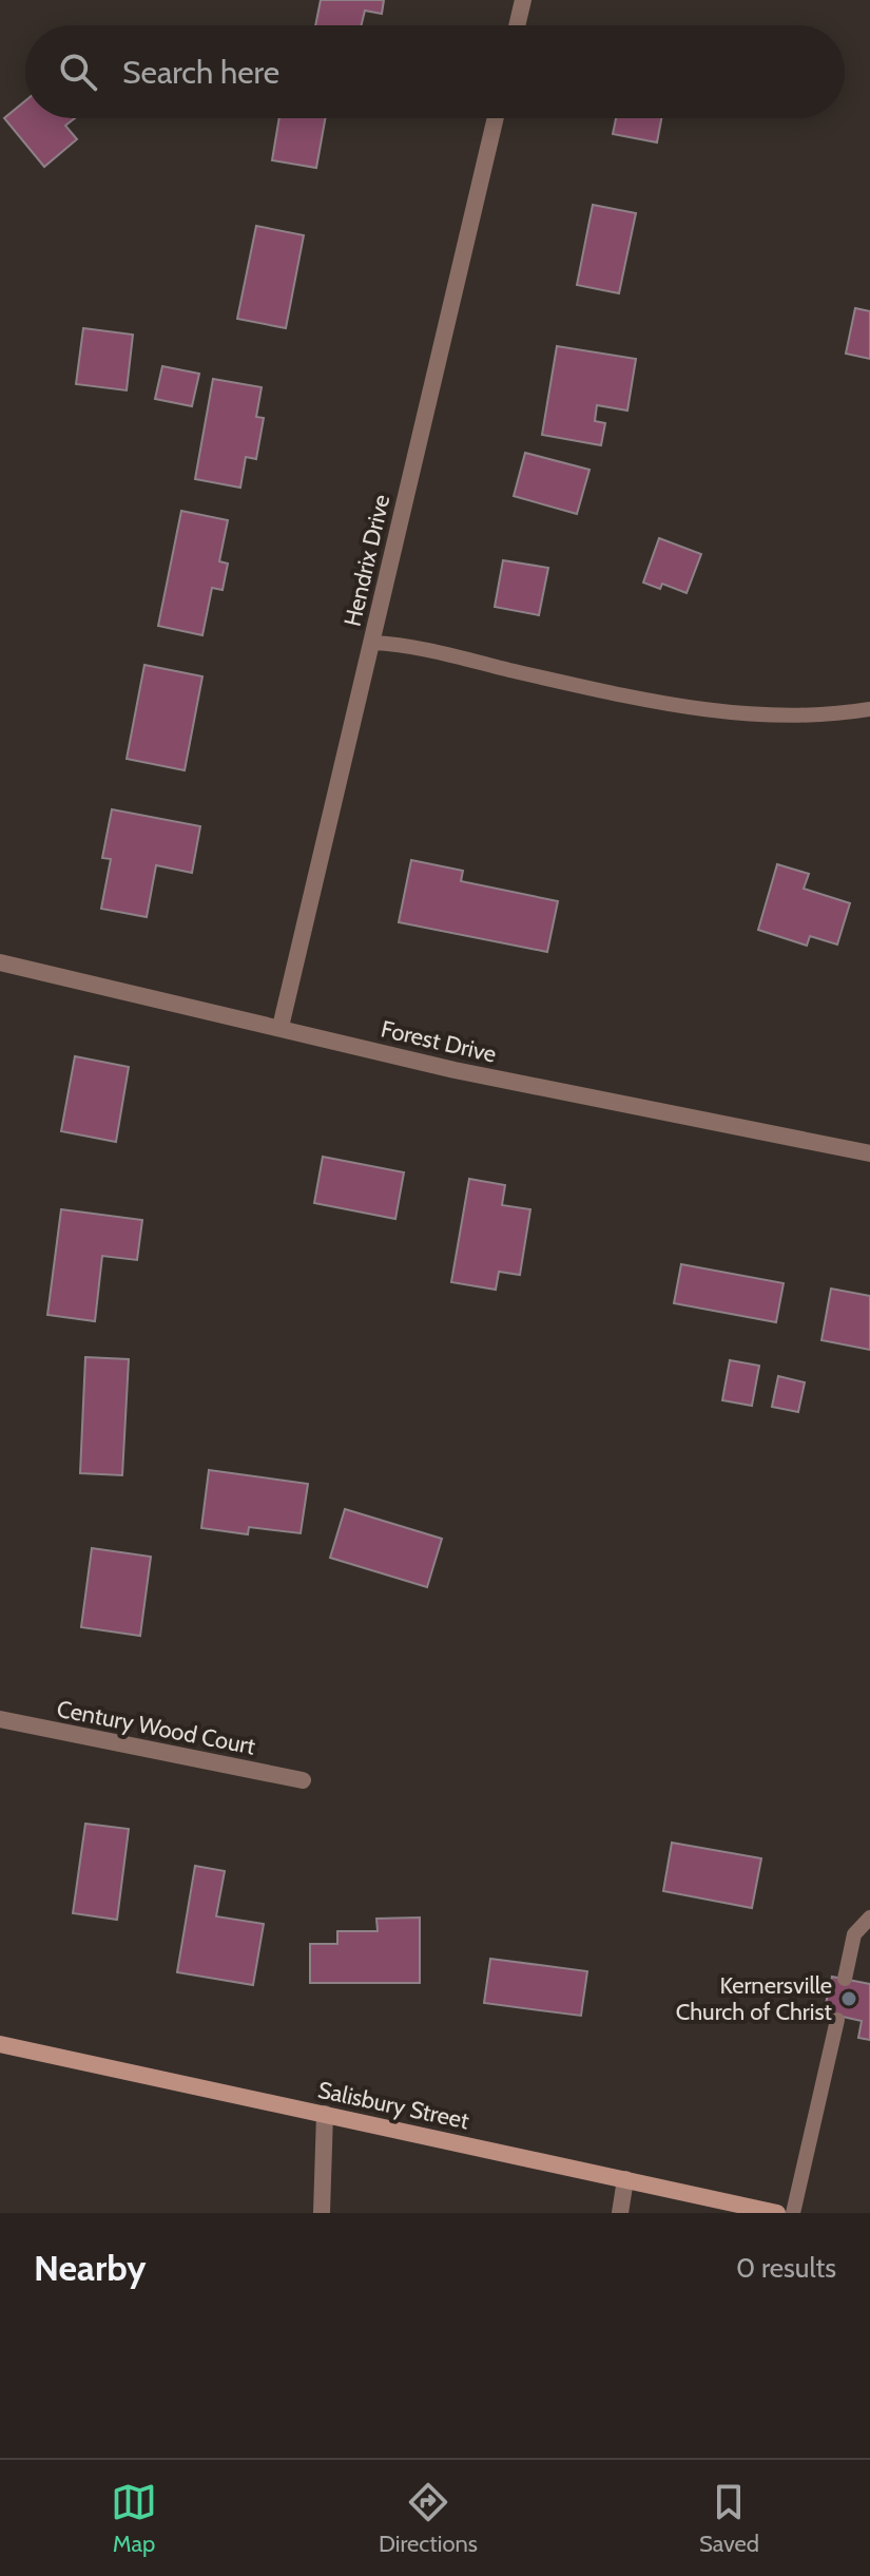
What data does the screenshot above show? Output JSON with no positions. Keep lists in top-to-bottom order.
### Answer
{
  "streets": {
    "main road": ["Salisbury Street"],
    "street": ["Hendrix Drive", "Forest Drive", "Century Wood Court"]
  },
  "crossings": [
    ["Hendrix Drive", "Forest Drive"]
  ],
  "places": ["Kernersville Church of Christ"],
  "page": {
    "search": "Search here",
    "heading": ["Nearby", "0 results"],
    "nav": ["Map", "Directions", "Saved"]
  }
}
